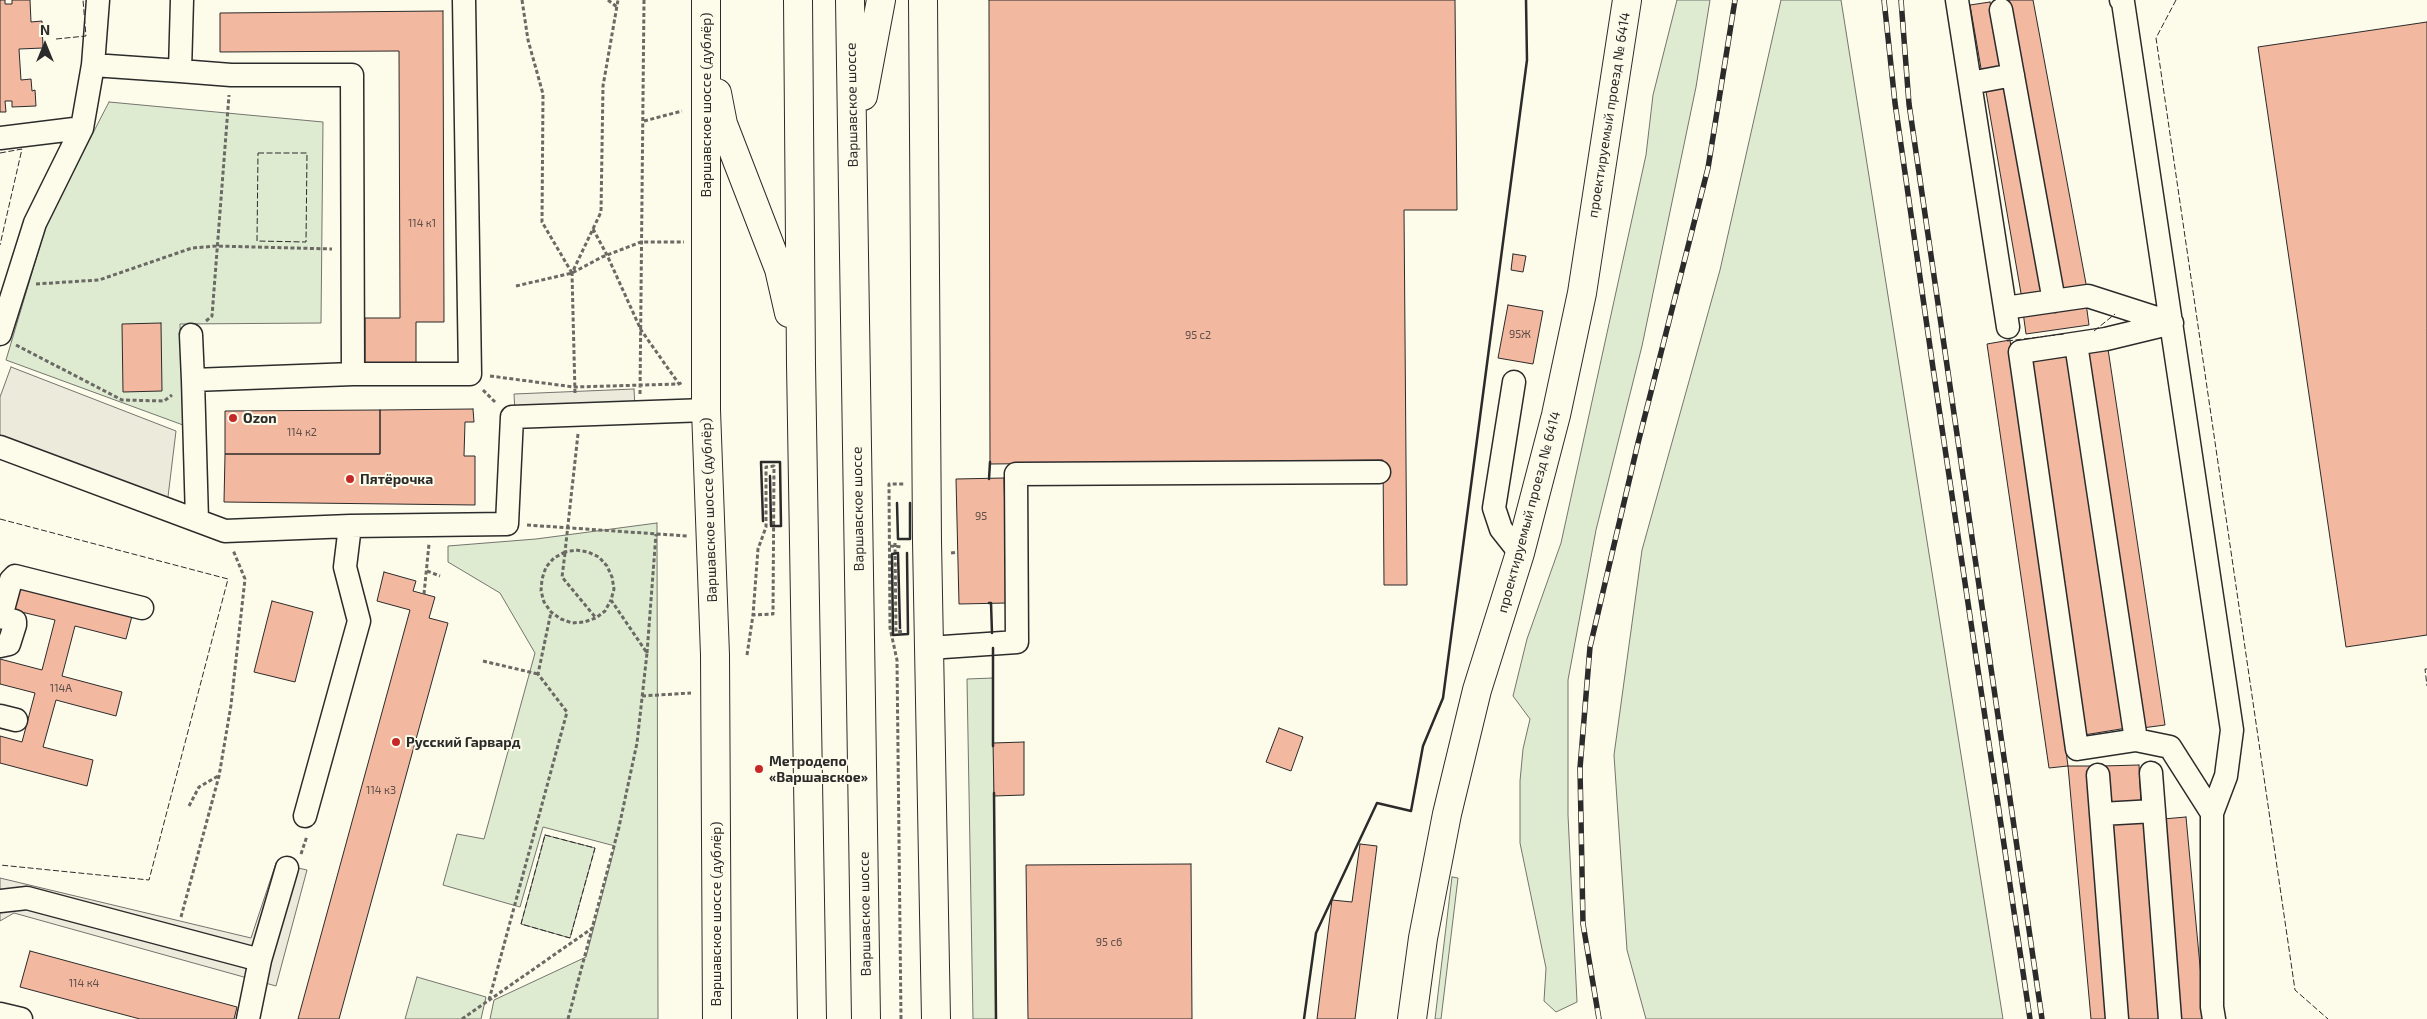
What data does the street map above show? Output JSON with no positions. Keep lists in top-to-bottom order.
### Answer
{
  "streets": {
    "main road": ["Варшавское шоссе (дублёр)", "Варшавское шоссе", "проектируемый проезд № 6414"]
  },
  "places": [
    "Ozon",
    "Пятёрочка",
    "Русский Гарвард",
    "Метродепо «Варшавское»"
  ],
  "house_numbers": [
    "114 к1",
    "95Ж",
    "95 с2",
    "114 к2",
    "95",
    "114А",
    "114 к3",
    "95 с6",
    "114 к4"
  ],
  "north": "top"
}
